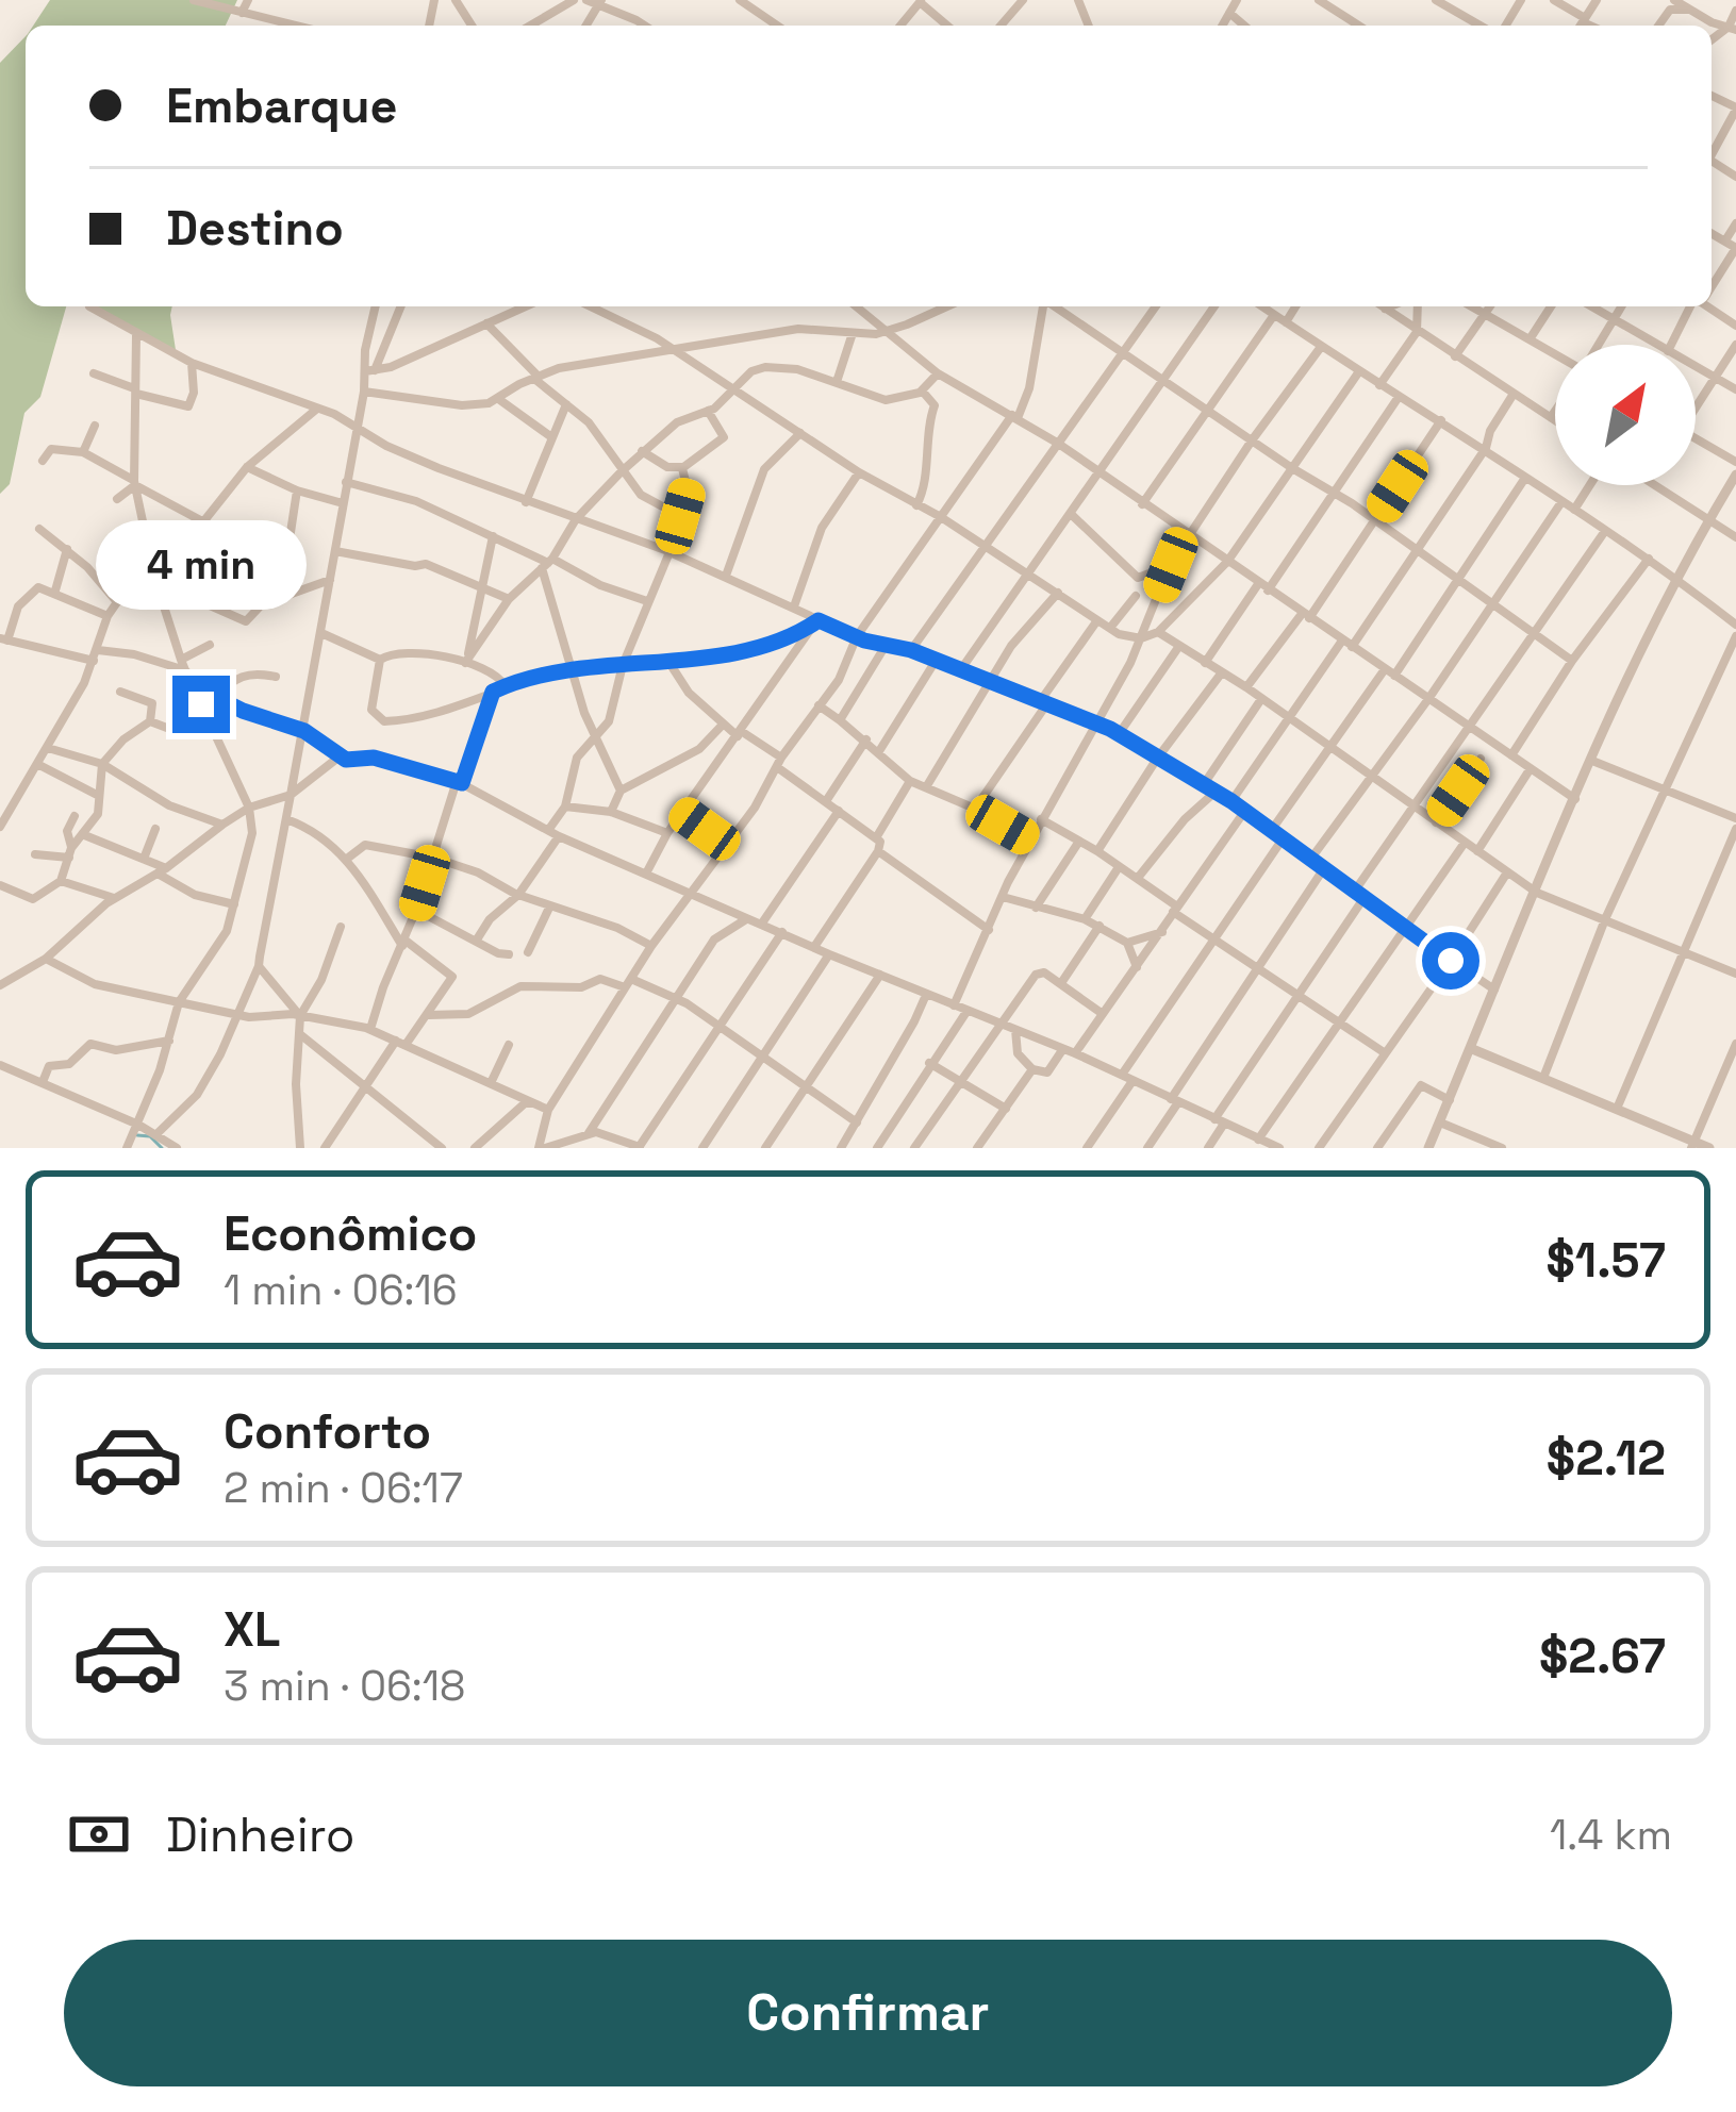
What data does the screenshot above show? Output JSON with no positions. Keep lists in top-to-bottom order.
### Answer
{
  "north": "top right",
  "page": {
    "banner": ["Embarque", "Destino"],
    "bubble": "4 min",
    "list": [
      {
        "name": "Econômico",
        "note": "1 min · 06:16",
        "value": "$1.57"
      },
      {
        "name": "Conforto",
        "note": "2 min · 06:17",
        "value": "$2.12"
      },
      {
        "name": "XL",
        "note": "3 min · 06:18",
        "value": "$2.67"
      }
    ],
    "pay": ["Dinheiro", "1.4 km"],
    "buttons": "Confirmar"
  }
}
